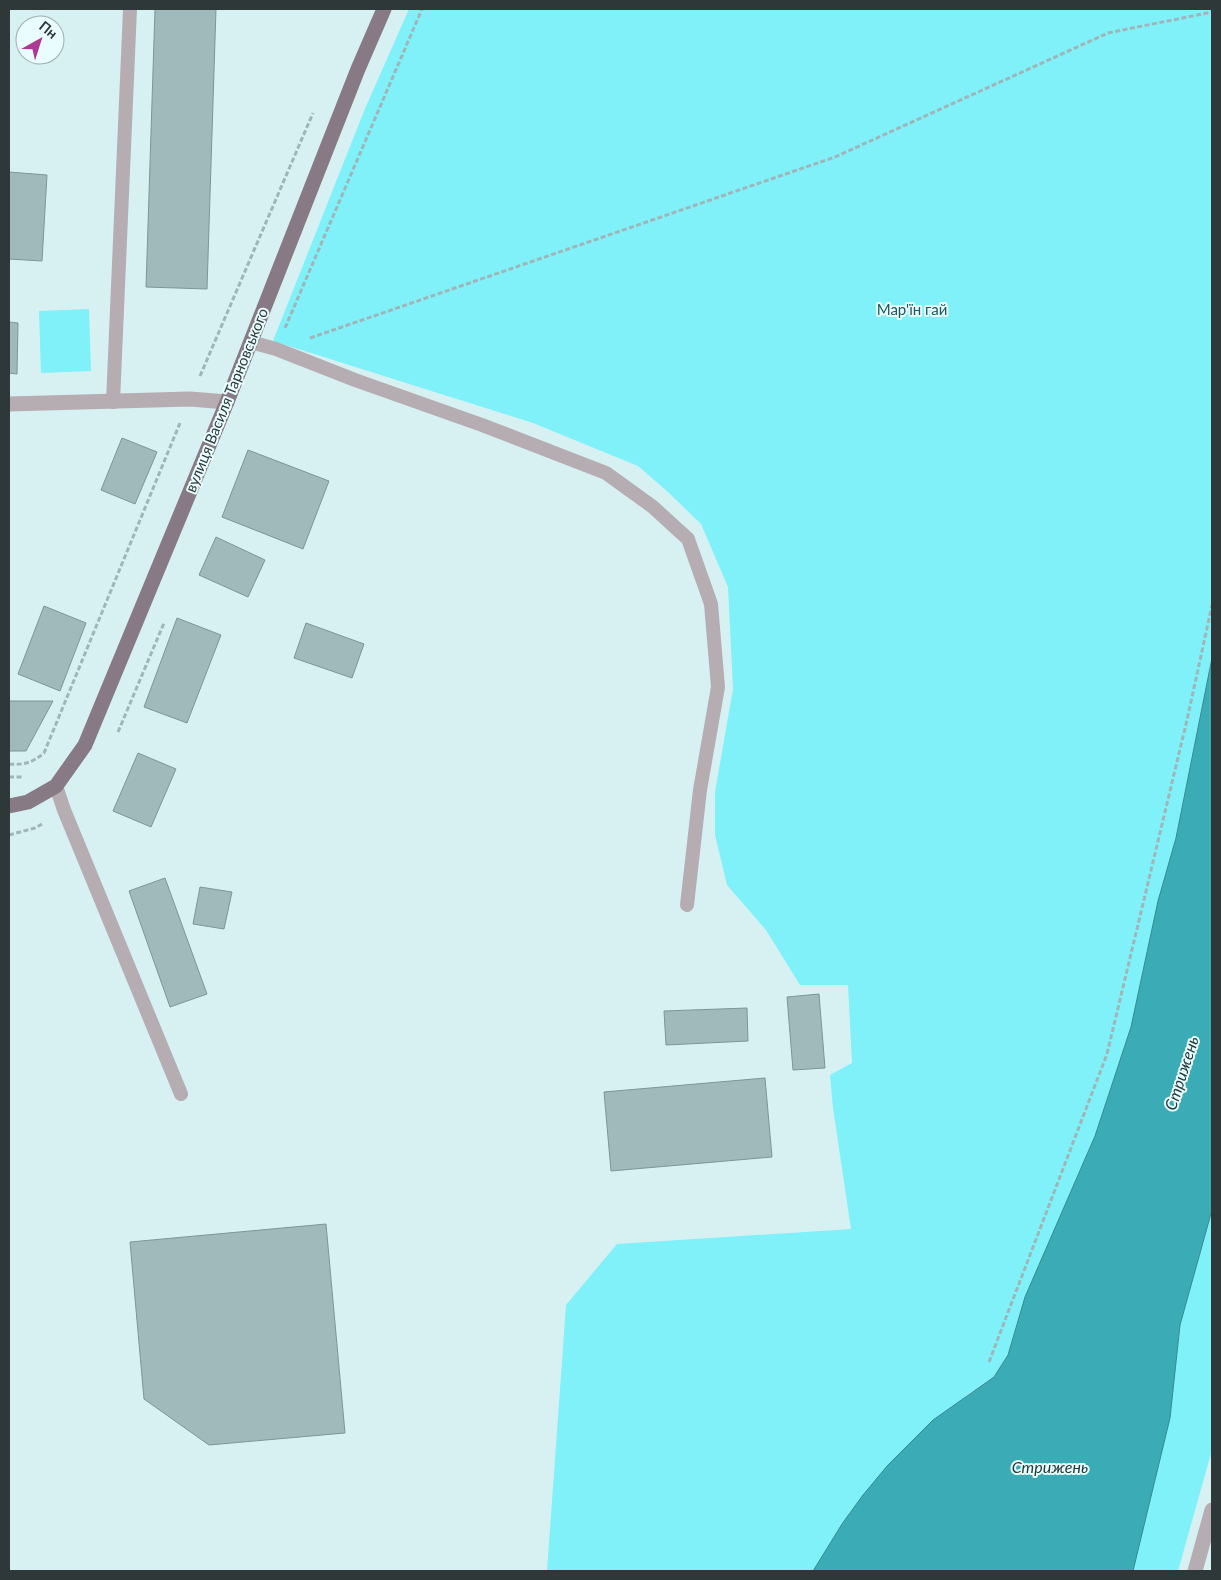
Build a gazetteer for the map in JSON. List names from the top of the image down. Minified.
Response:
{"streets":{"main road":["вулиця Василя Тарновського"]},"water":["Стрижень"],"parks":["Мар'їн гай"],"north":"top right"}
